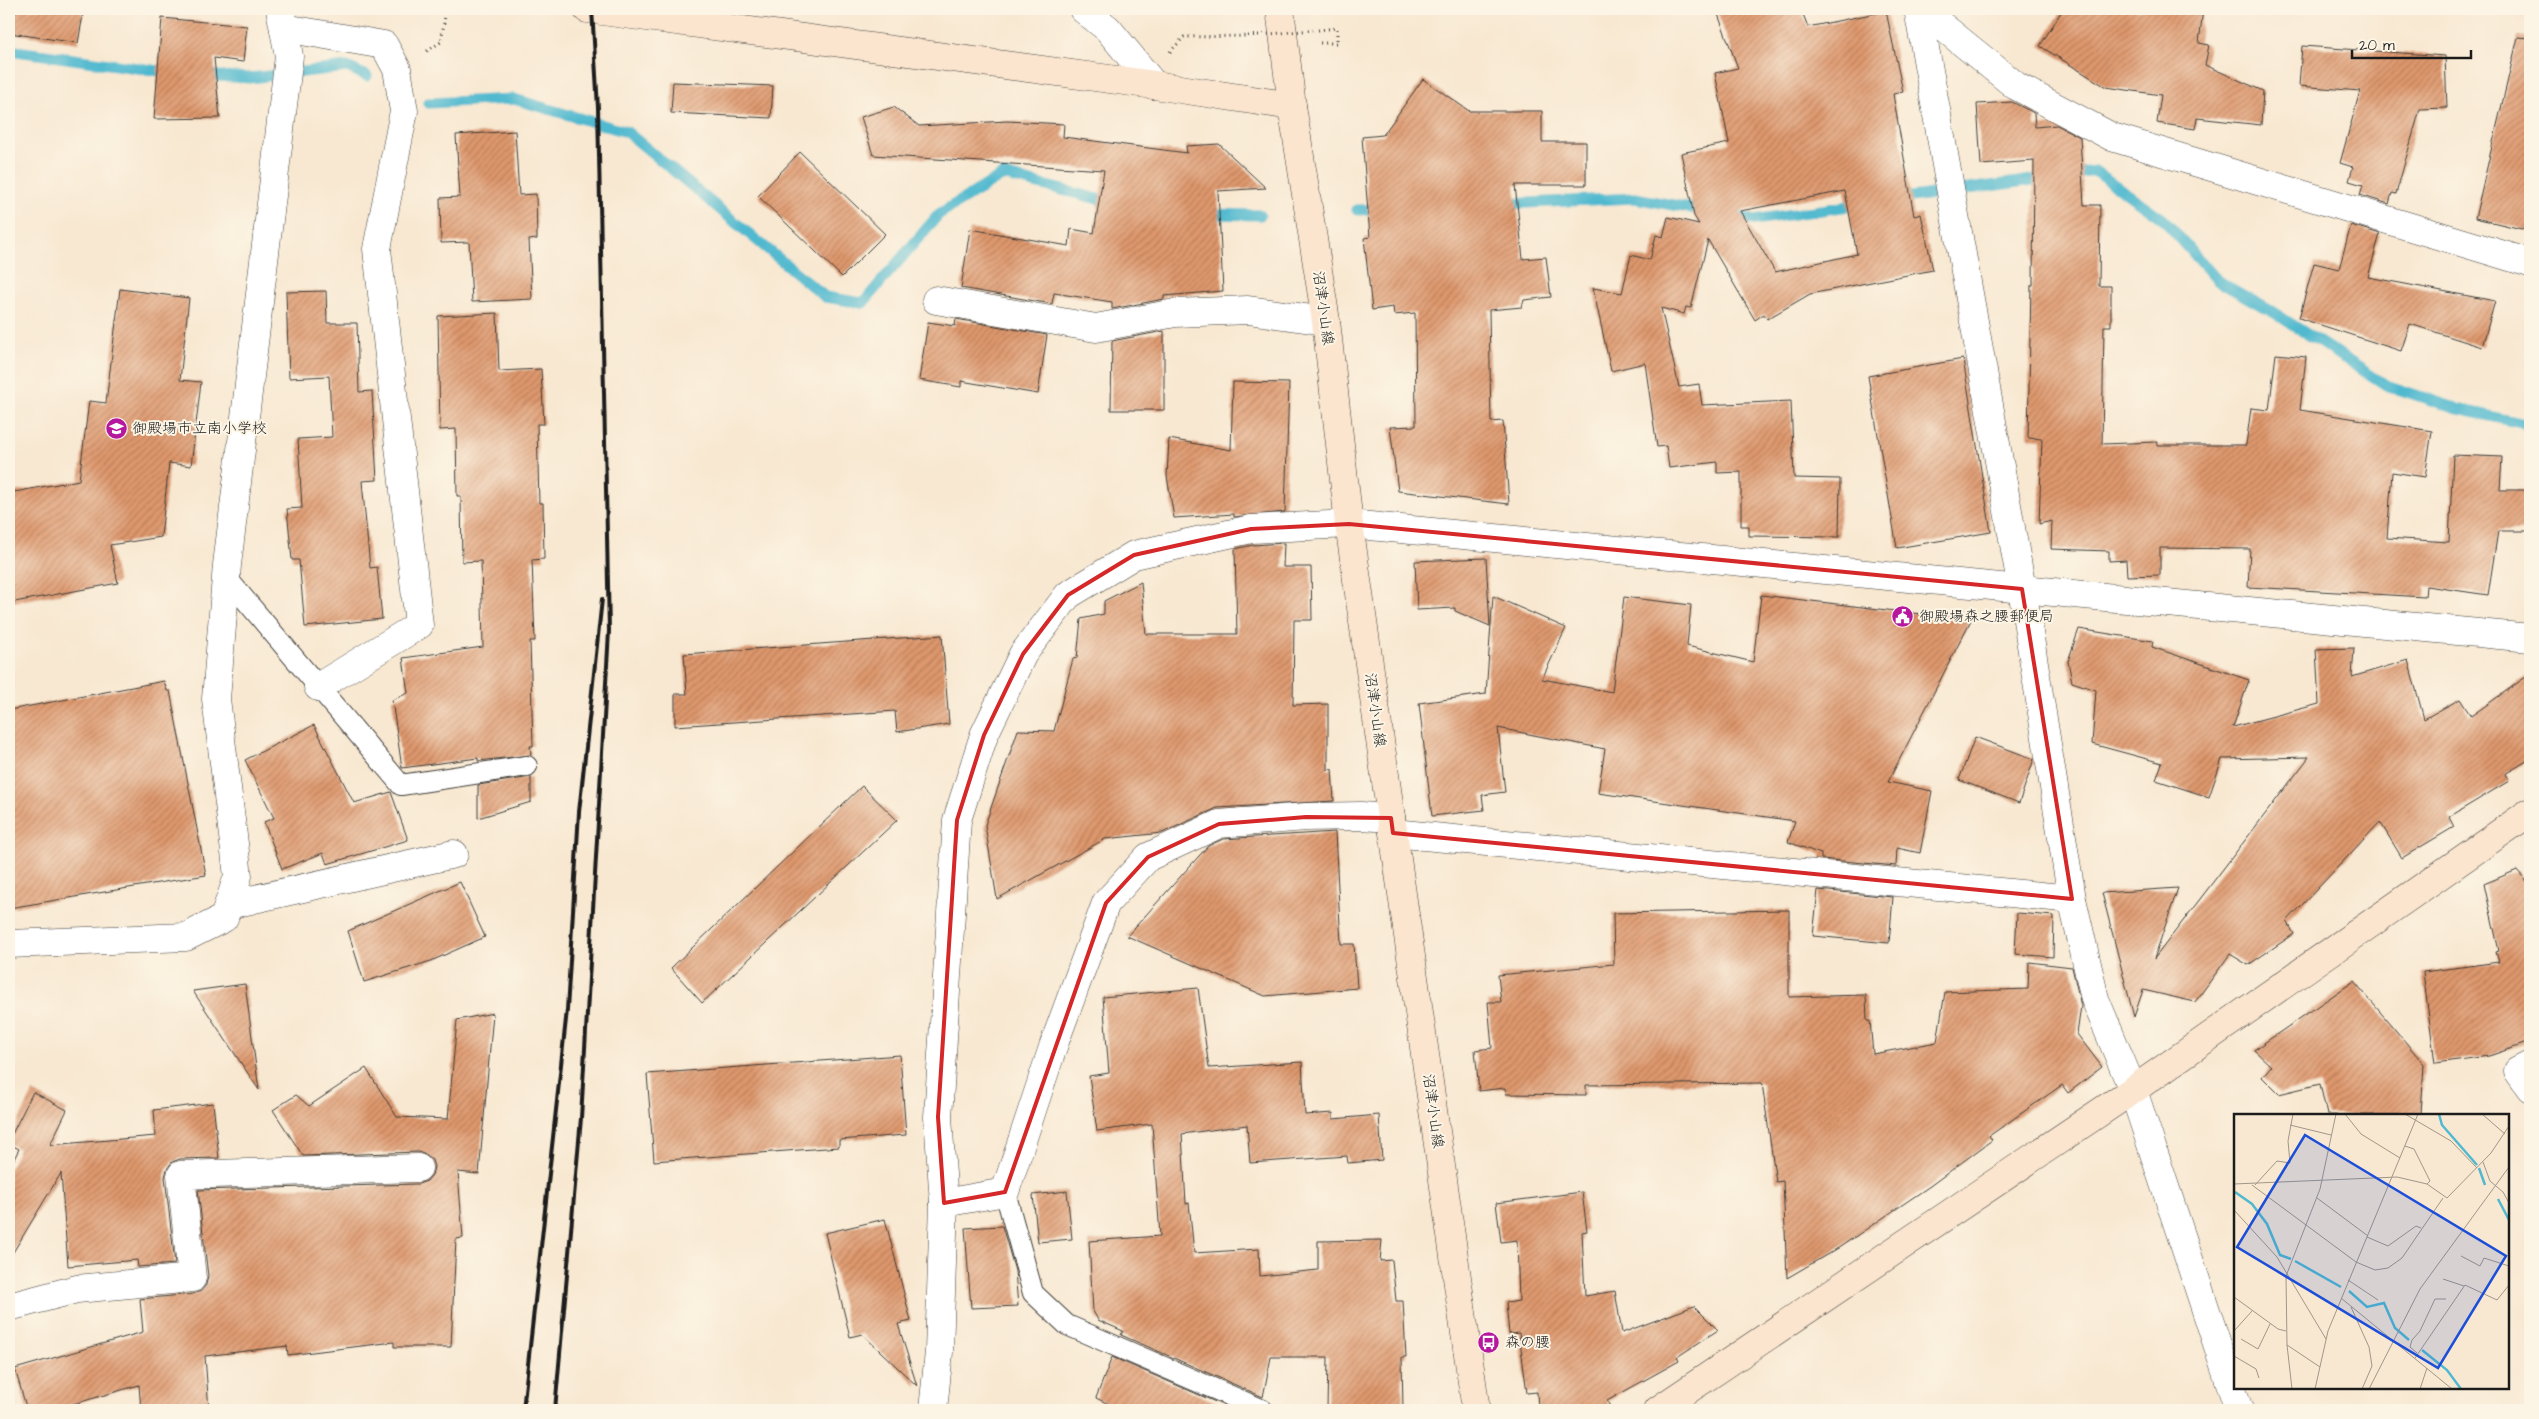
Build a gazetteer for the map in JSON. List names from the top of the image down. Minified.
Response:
{"streets":{"street":["沼津小山線"]},"places":{"school or university":["御殿場市立南小学校"],"public building":["御殿場森之腰郵便局"],"bus stop":["森の腰"]},"scale_bar":"20 m"}
